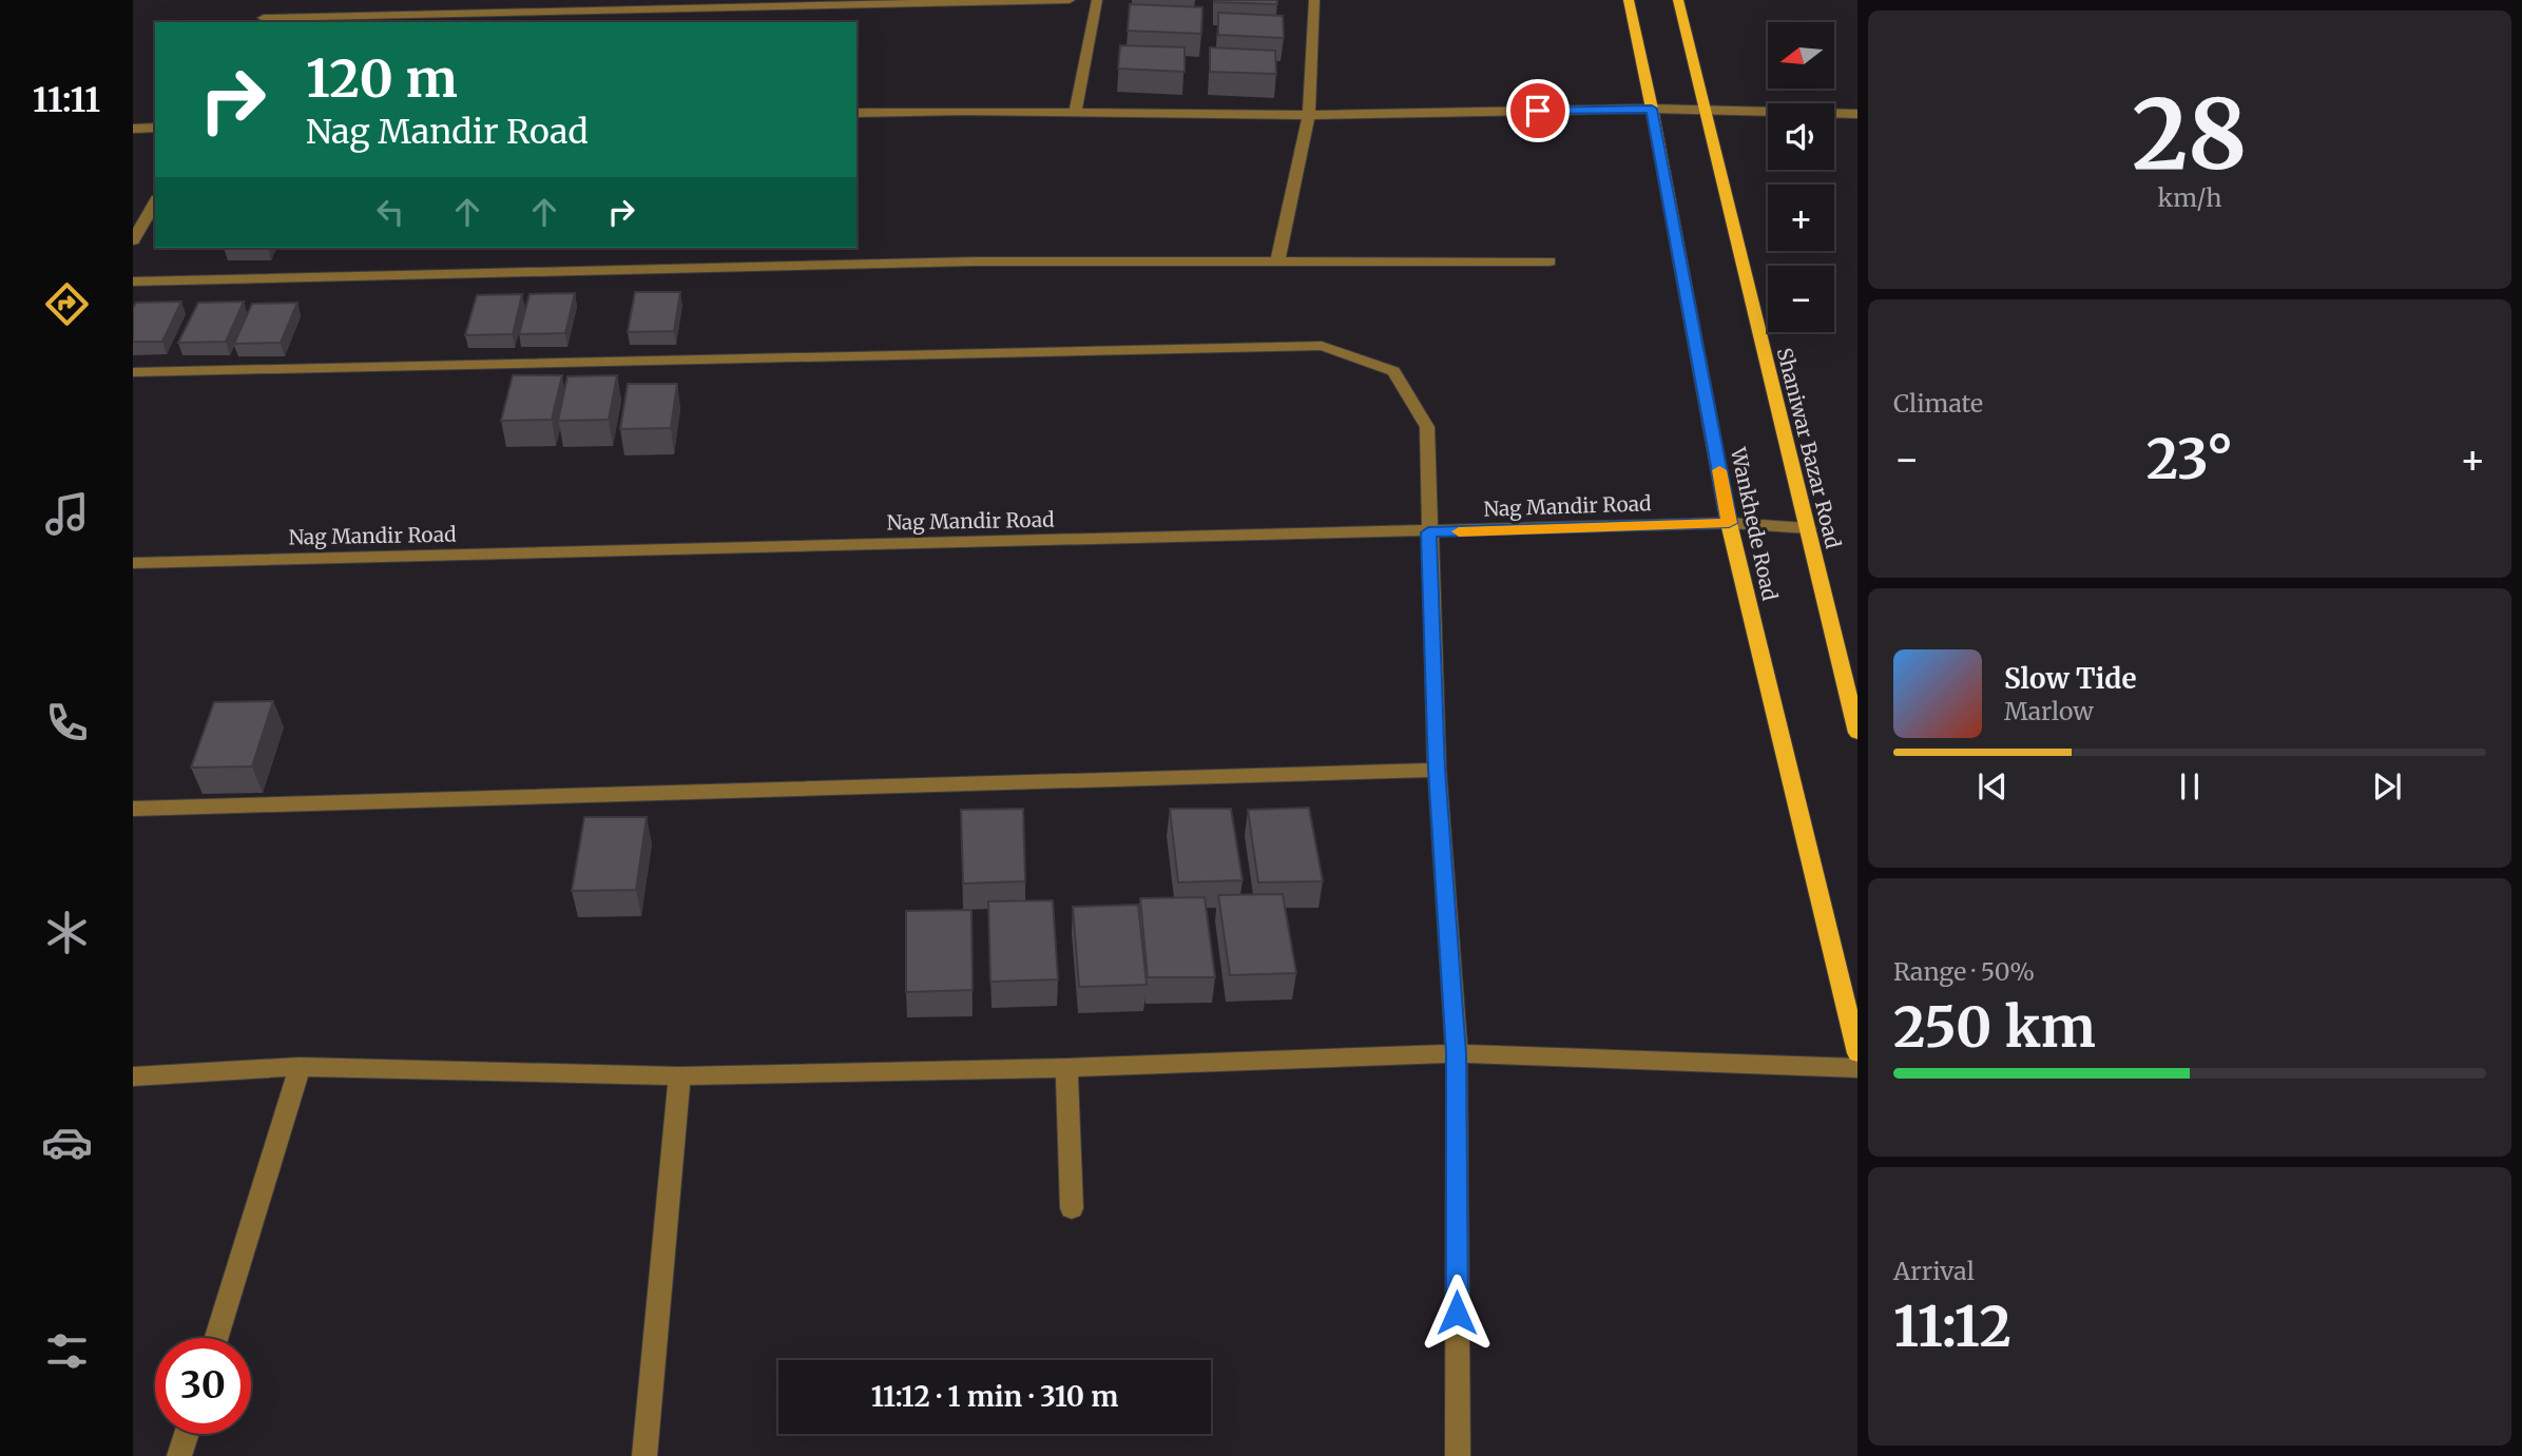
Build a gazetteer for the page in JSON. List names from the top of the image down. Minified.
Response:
{"streets":{"main road":["Shaniwar Bazar Road","Wankhede Road"],"street":["Nag Mandir Road"]},"crossings":[["Shaniwar Bazar Road","Nag Mandir Road"],["Nag Mandir Road","Wankhede Road"]],"north":"left","page":{"tabs":"11:11","tile":[["28","km/h"],"Climate",["Range · 50%","250 km"],["Arrival","11:12"]],"map_buttons":["+","−"],"turn":["120 m","Nag Mandir Road"],"heat":["−","23°","+"],"song":["Slow Tide","Marlow"],"limit":"30","trip":"11:12 · 1 min · 310 m"}}
